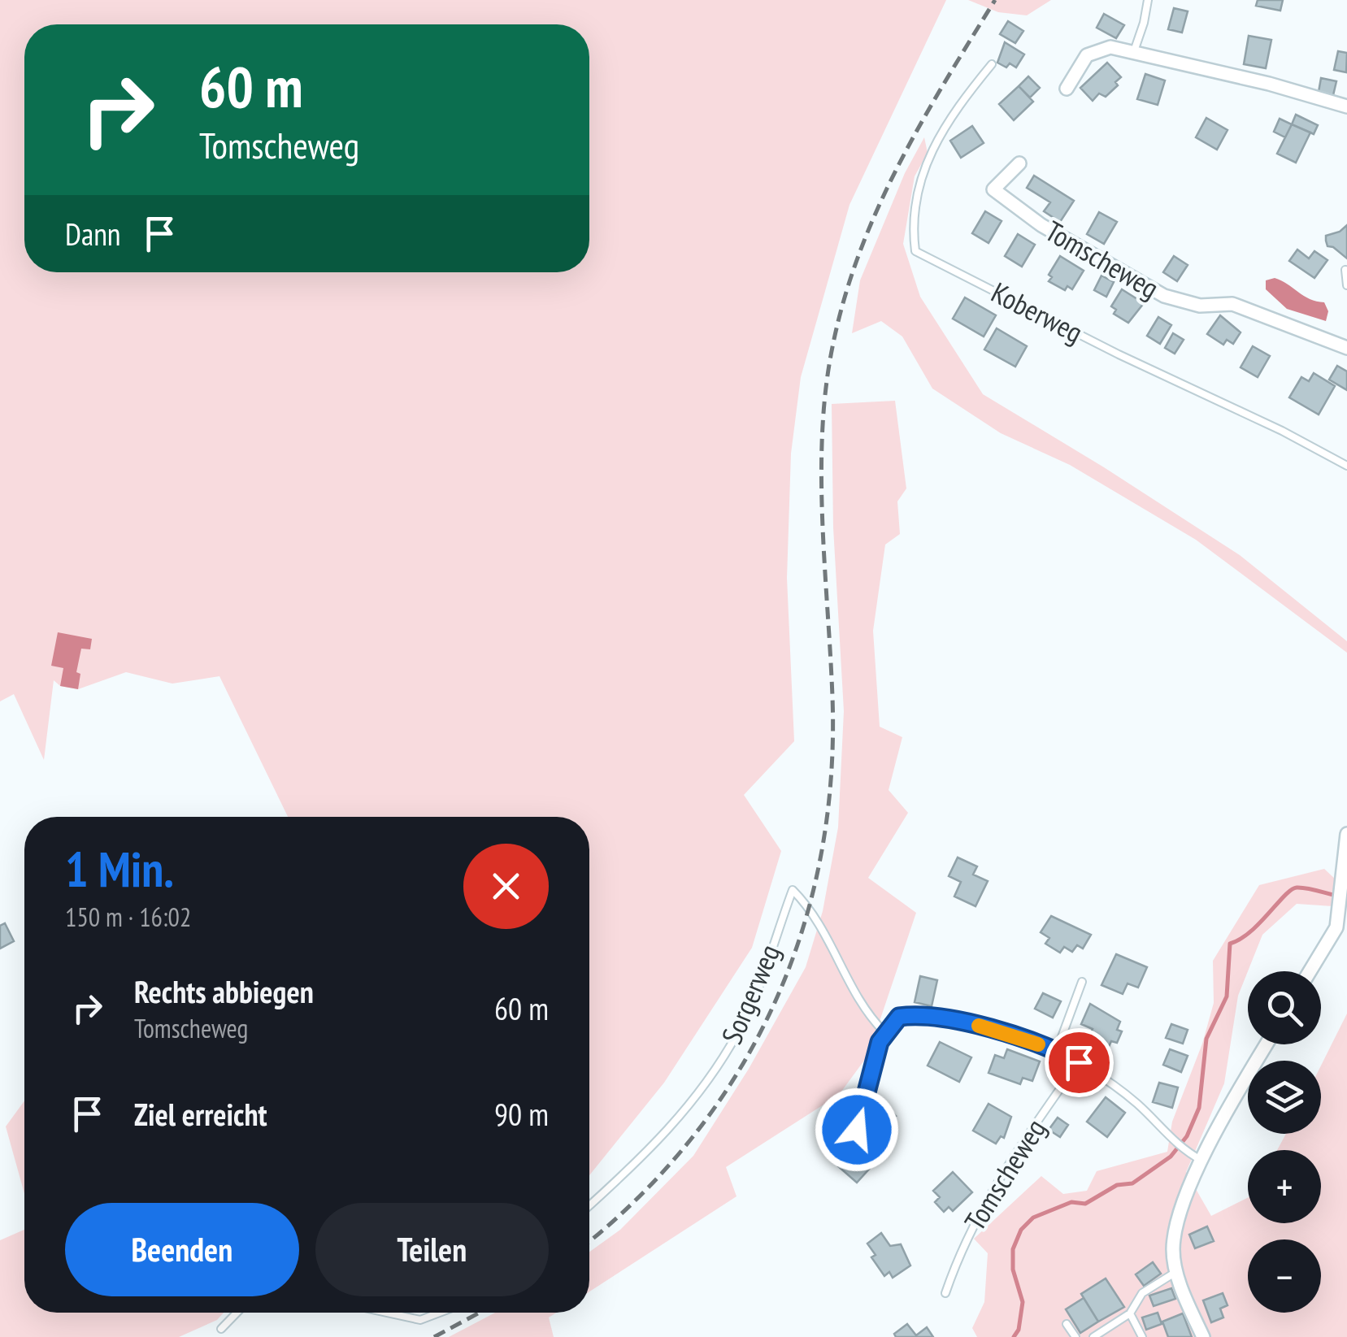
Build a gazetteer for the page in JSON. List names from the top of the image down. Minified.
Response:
{"streets":{"street":["Tomscheweg"],"lane":["Koberweg","Sorgerweg"]},"page":{"turn":["60 m","Tomscheweg"],"then":"Dann","heading":["1 Min.","150 m · 16:02"],"list":[{"name":"Rechts abbiegen","note":"Tomscheweg","value":"60 m"},{"name":"Ziel erreicht","value":"90 m"}],"map_buttons":["+","−"],"buttons":["Beenden","Teilen"]}}
